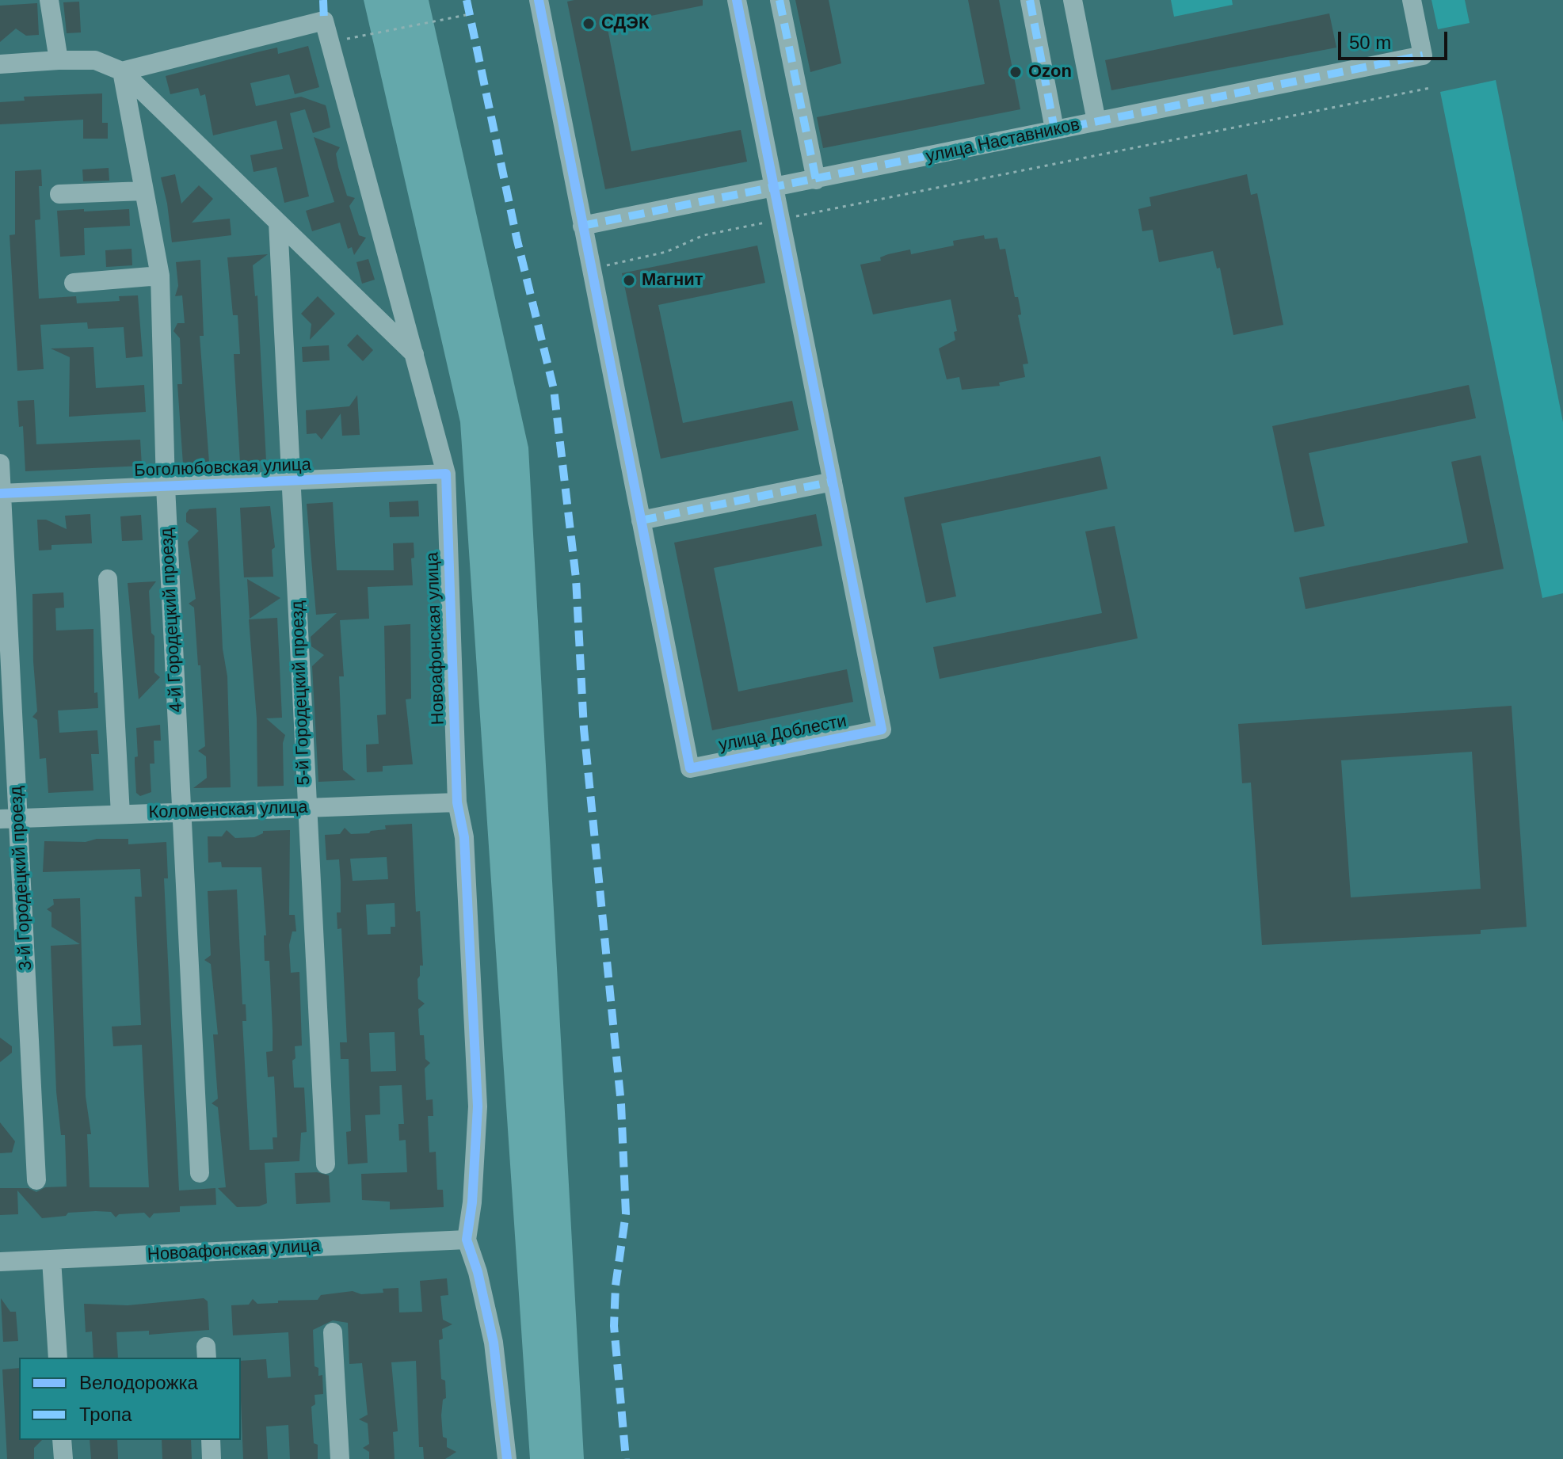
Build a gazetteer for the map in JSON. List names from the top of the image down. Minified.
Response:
{"streets":{"street":["улица Наставников","Боголюбовская улица","4-й Городецкий проезд","Новоафонская улица","5-й Городецкий проезд","улица Доблести","Коломенская улица","3-й Городецкий проезд"]},"crossings":[["Боголюбовская улица","4-й Городецкий проезд"],["Боголюбовская улица","Новоафонская улица"],["Боголюбовская улица","5-й Городецкий проезд"],["Боголюбовская улица","3-й Городецкий проезд"],["4-й Городецкий проезд","Новоафонская улица"],["4-й Городецкий проезд","Коломенская улица"],["Новоафонская улица","Коломенская улица"],["5-й Городецкий проезд","Коломенская улица"],["Коломенская улица","3-й Городецкий проезд"]],"places":["СДЭК","Ozon","Магнит"],"legend":["Велодорожка","Тропа"],"scale_bar":"50 m"}
